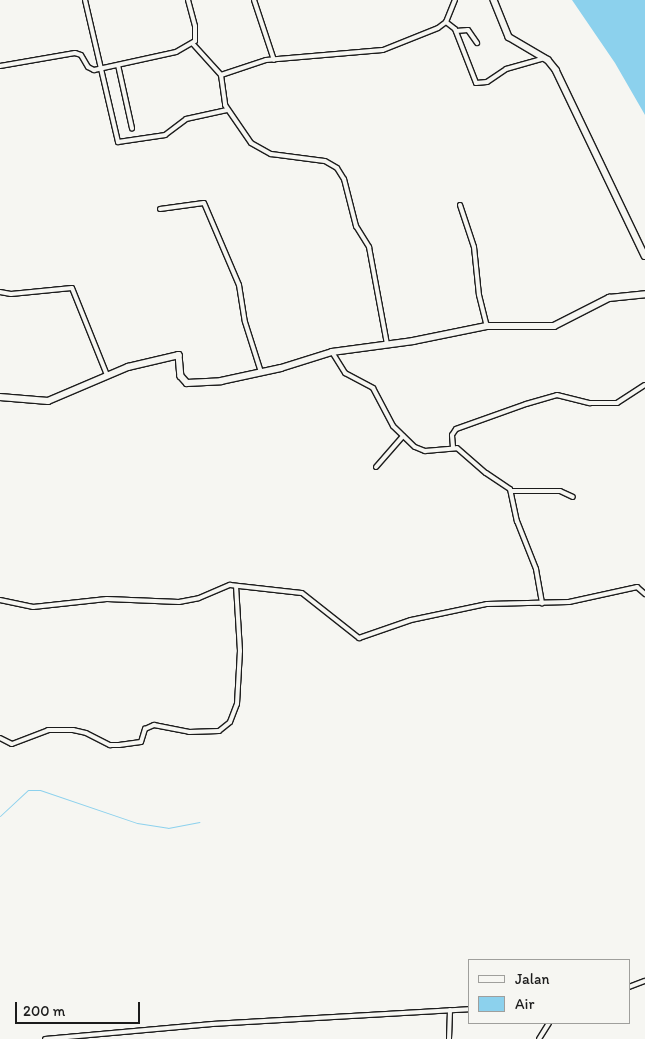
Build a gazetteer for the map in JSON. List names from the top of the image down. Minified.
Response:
{"legend":["Jalan","Air"],"scale_bar":"200 m"}
